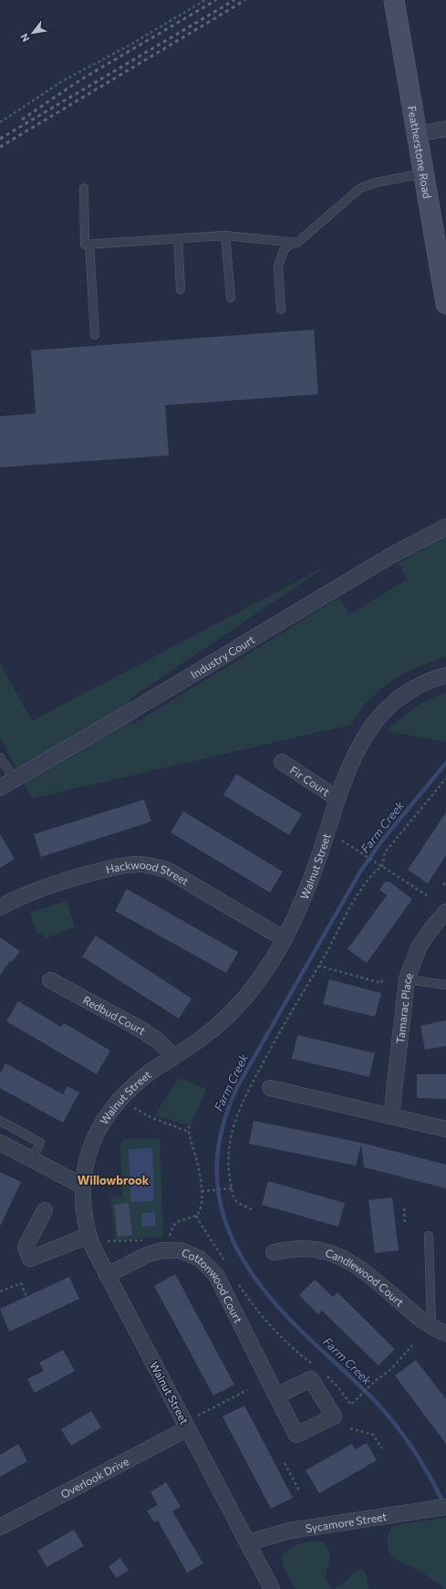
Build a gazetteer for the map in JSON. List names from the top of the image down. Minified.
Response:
{"streets":{"street":["Featherstone Road","Industry Court","Fir Court","Walnut Street","Hackwood Street","Tamarac Place","Redbud Court","Candlewood Court","Cottonwood Court","Overlook Drive","Sycamore Street"]},"crossings":[["Fir Court","Walnut Street"],["Walnut Street","Hackwood Street"],["Walnut Street","Redbud Court"],["Walnut Street","Cottonwood Court"],["Walnut Street","Overlook Drive"],["Walnut Street","Sycamore Street"]],"districts":["Willowbrook"],"water":["Farm Creek"],"north":"bottom left"}
